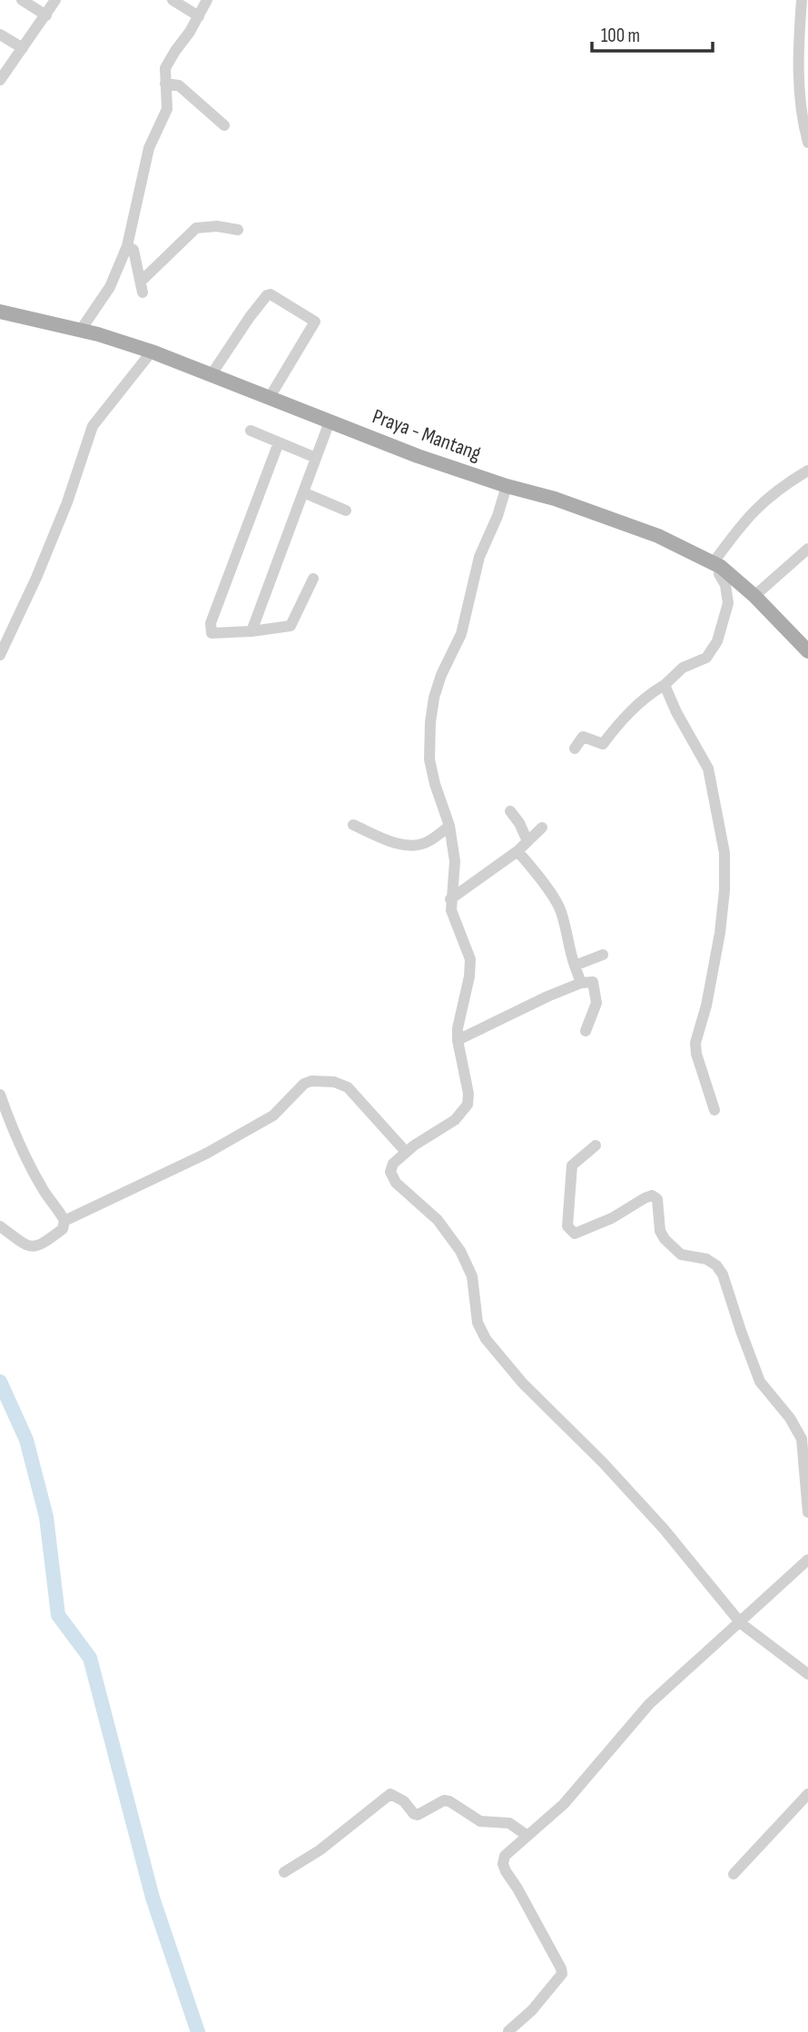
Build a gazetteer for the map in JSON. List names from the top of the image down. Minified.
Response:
{"streets":{"main road":["Praya - Mantang"]},"scale_bar":"100 m"}
